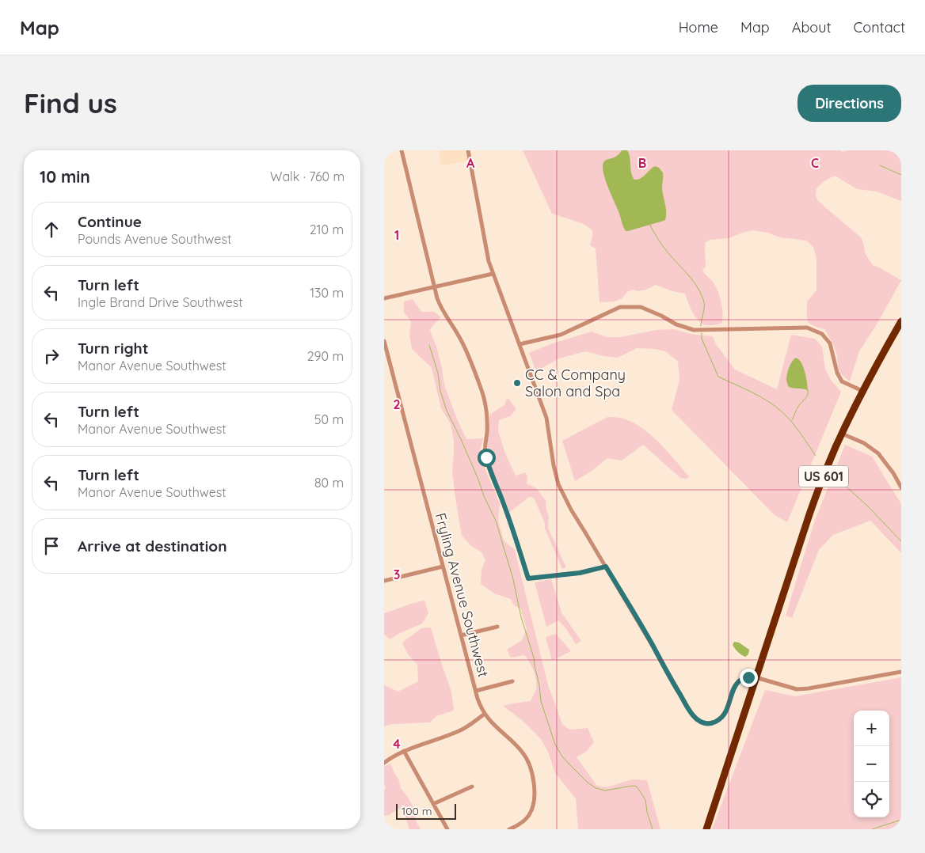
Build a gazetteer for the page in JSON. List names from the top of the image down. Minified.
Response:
{"streets":{"highway":["US 601"],"street":["Fryling Avenue Southwest"]},"places":["CC & Company Salon and Spa"],"scale_bar":"100 m","page":{"header":"Map","nav":["Home","Map","About","Contact"],"buttons":"Directions","title":"Find us","heading":["10 min","Walk · 760 m"],"list":[["Continue","Pounds Avenue Southwest","210 m"],["Turn left","Ingle Brand Drive Southwest","130 m"],["Turn right","Manor Avenue Southwest","290 m"],["Turn left","Manor Avenue Southwest","50 m"],["Turn left","Manor Avenue Southwest","80 m"],"Arrive at destination"],"map_buttons":["+","−"],"scale":"100 m"},"grid":{"columns":["A","B","C"],"rows":["1","2","3","4"]}}
